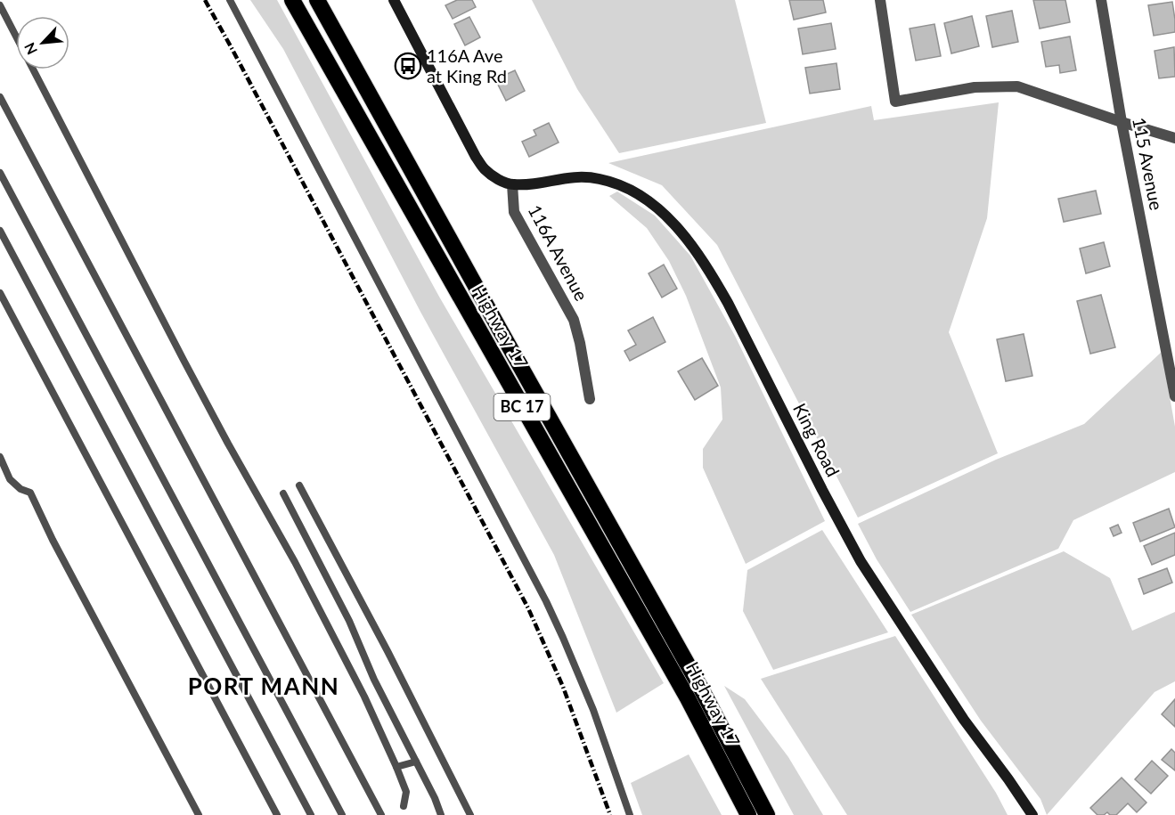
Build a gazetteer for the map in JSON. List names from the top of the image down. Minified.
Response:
{"streets":{"highway":["Highway 17","BC 17"],"street":["115 Avenue","116A Avenue","King Road"]},"crossings":[["116A Avenue","King Road"]],"districts":["PORT MANN"],"places":{"bus stop":["116A Ave at King Rd"]},"north":"bottom left"}
